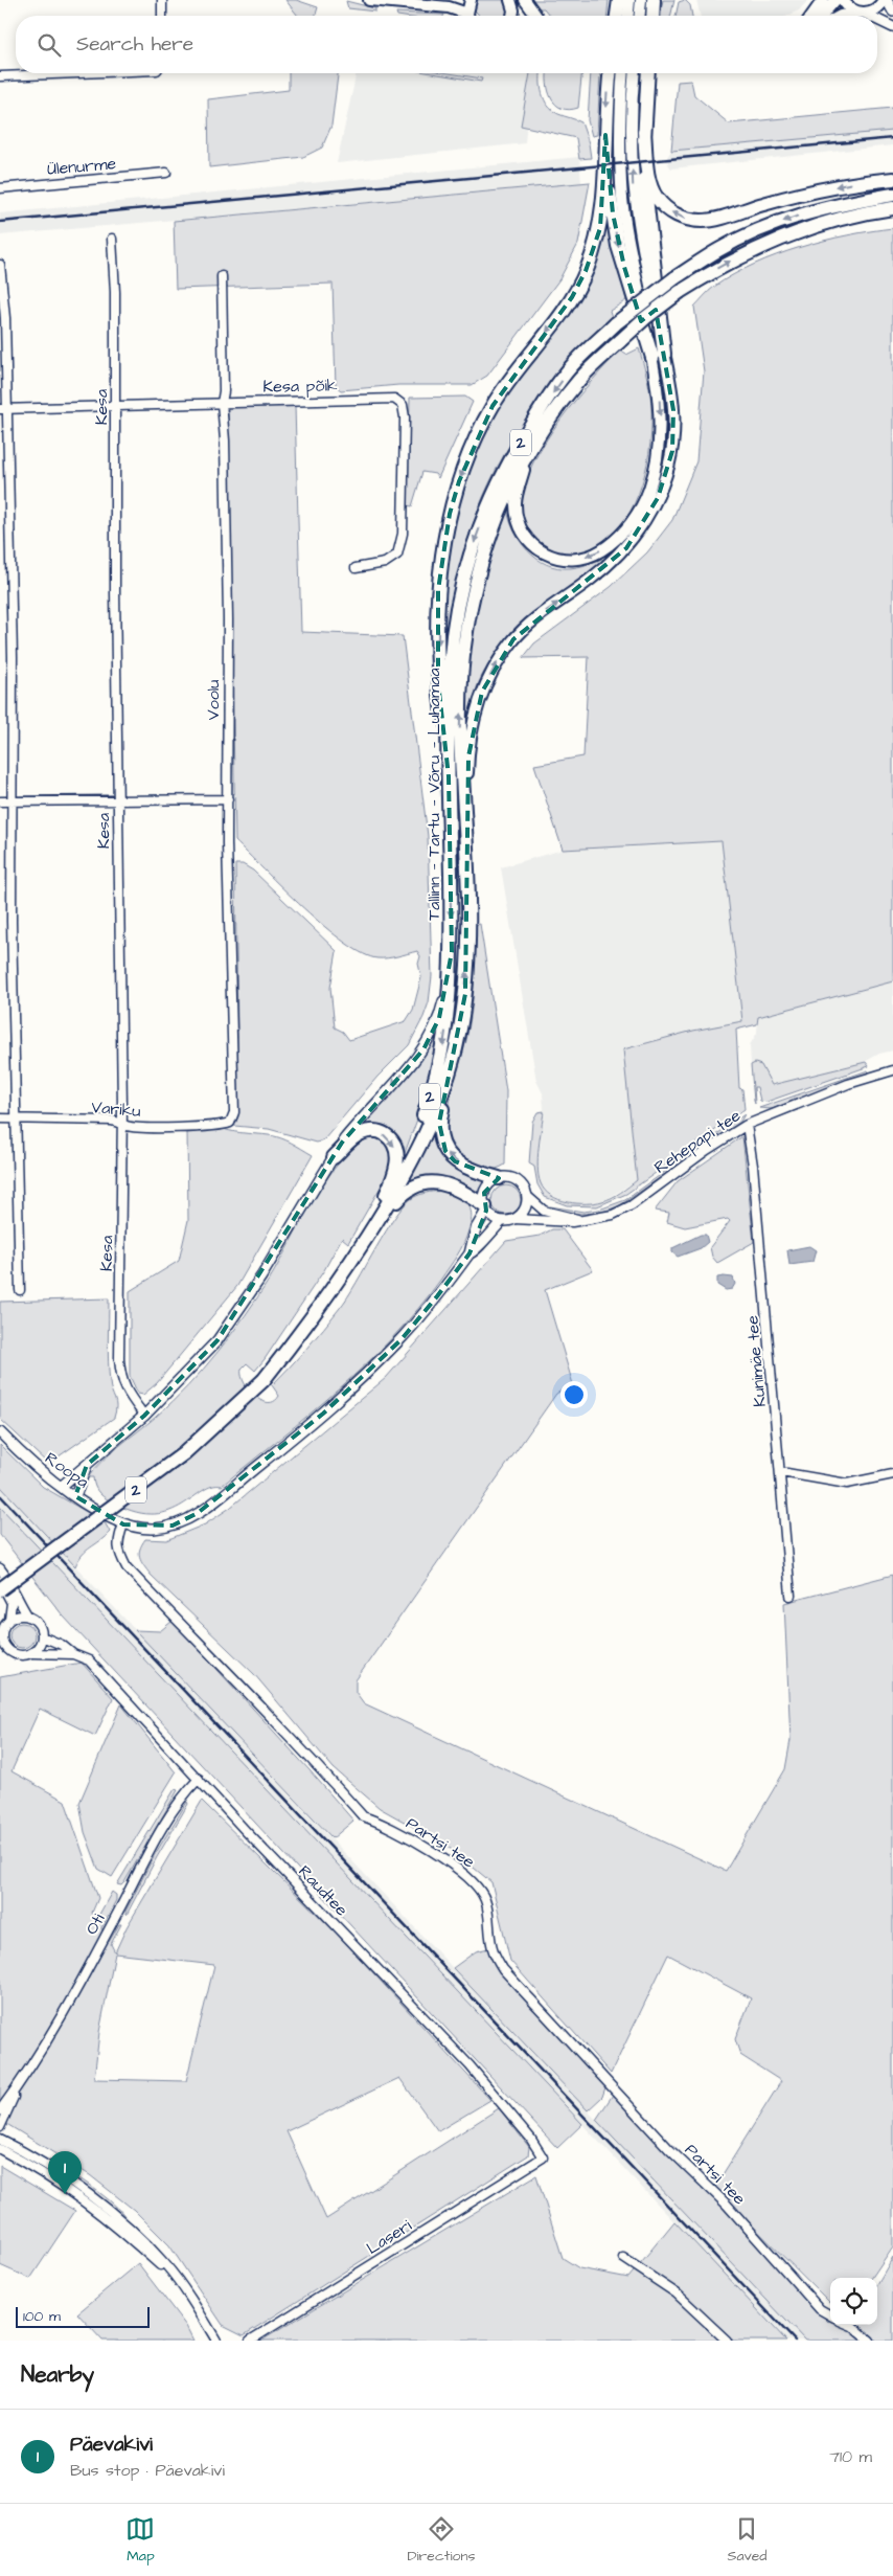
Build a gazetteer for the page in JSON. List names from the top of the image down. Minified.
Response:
{"streets":{"highway":["2","Tallinn — Tartu — Võru — Luhamaa"],"street":["Ülenurme","Kesa põik","Kesa","Voolu","Variku","Rehepapi tee","Kunimäe tee","Roopa","Partsi tee","Raudtee","Oti","Laseri"]},"crossings":[["Kesa põik","Kesa"],["Kesa põik","Voolu"],["Kesa","Variku"],["Voolu","Variku"],["Rehepapi tee","Kunimäe tee"],["Roopa","Partsi tee"],["Raudtee","Oti"],["Raudtee","Laseri"]],"scale_bar":"100 m","page":{"search":"Search here","pins":"1","scale":"100 m","heading":"Nearby","list":[{"mark":"1","name":"Päevakivi","note":"Bus stop · Päevakivi","value":"710 m"}],"nav":["Map","Directions","Saved"]}}
